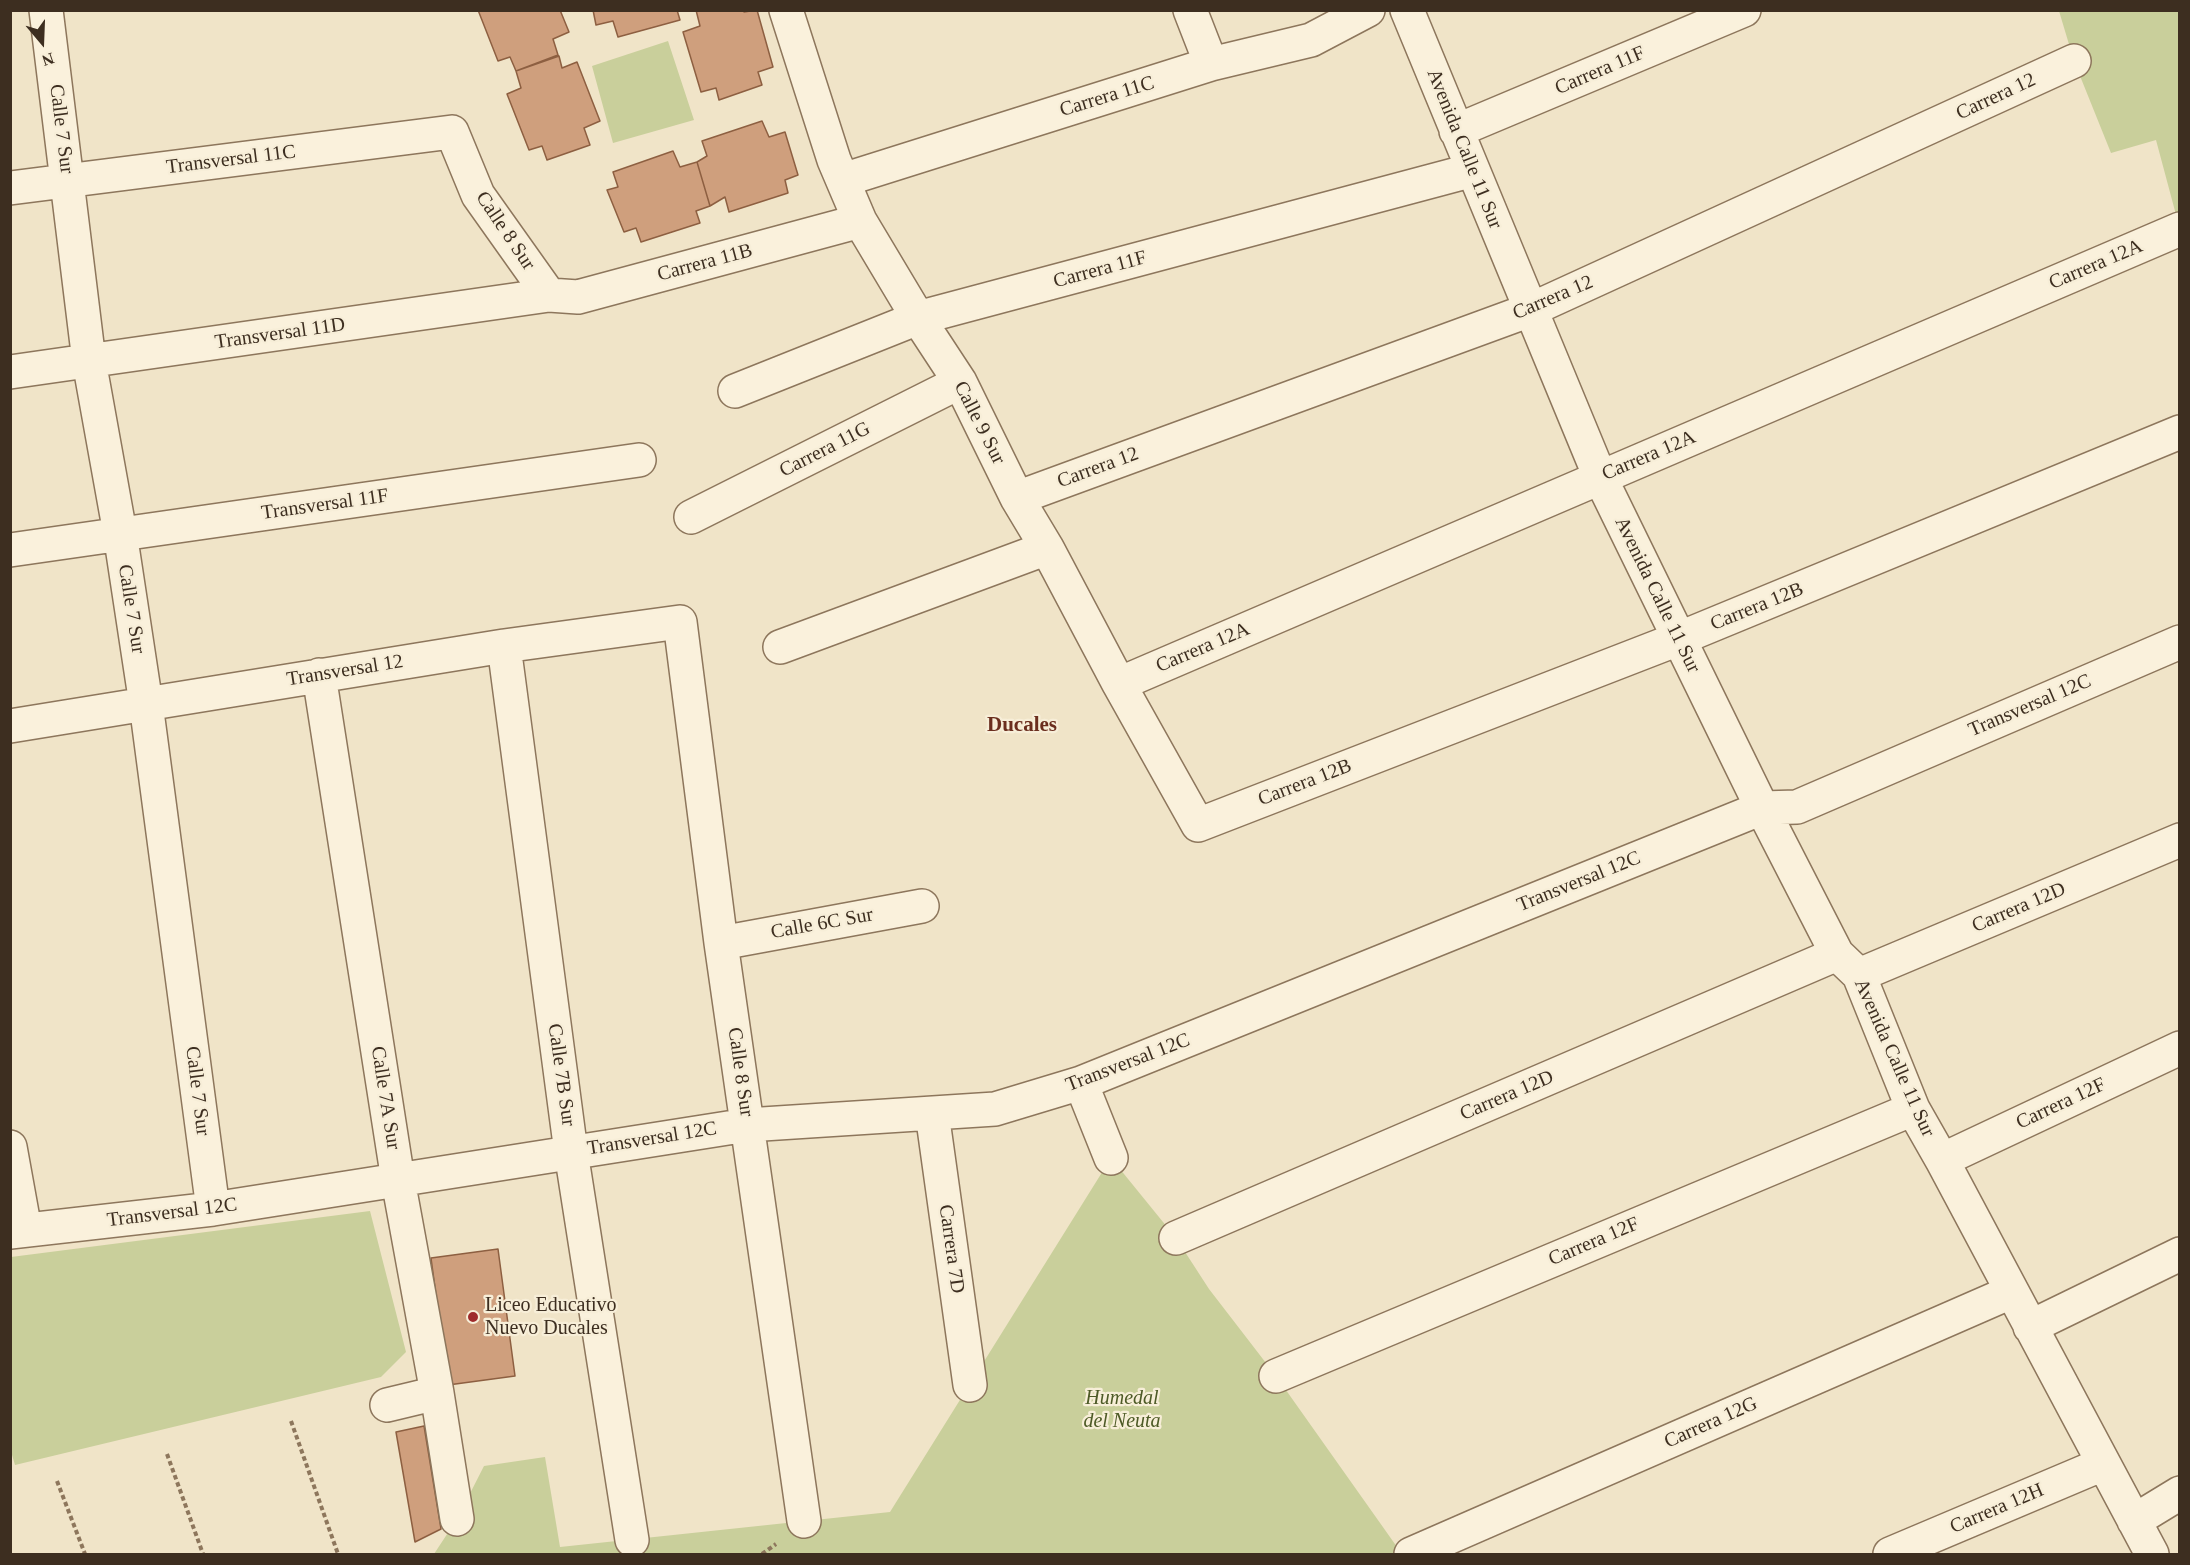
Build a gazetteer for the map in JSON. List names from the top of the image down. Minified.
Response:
{"streets":{"street":["Carrera 11F","Carrera 11C","Carrera 12","Calle 7 Sur","Avenida Calle 11 Sur","Transversal 11C","Calle 8 Sur","Carrera 11B","Carrera 12A","Transversal 11D","Calle 9 Sur","Carrera 11G","Transversal 11F","Carrera 12B","Transversal 12","Transversal 12C","Carrera 12D","Calle 6C Sur","Calle 7B Sur","Calle 7A Sur","Carrera 12F","Carrera 7D","Carrera 12G","Carrera 12H"]},"crossings":[["Carrera 11F","Avenida Calle 11 Sur"],["Carrera 11F","Calle 9 Sur"],["Carrera 11C","Calle 9 Sur"],["Carrera 12","Avenida Calle 11 Sur"],["Carrera 12","Calle 9 Sur"],["Calle 7 Sur","Transversal 11C"],["Calle 7 Sur","Transversal 11D"],["Calle 7 Sur","Transversal 11F"],["Calle 7 Sur","Transversal 12"],["Calle 7 Sur","Transversal 12C"],["Avenida Calle 11 Sur","Carrera 12A"],["Avenida Calle 11 Sur","Carrera 12B"],["Avenida Calle 11 Sur","Transversal 12C"],["Avenida Calle 11 Sur","Carrera 12D"],["Avenida Calle 11 Sur","Carrera 12F"],["Avenida Calle 11 Sur","Carrera 12G"],["Avenida Calle 11 Sur","Carrera 12H"],["Transversal 11C","Calle 8 Sur"],["Calle 8 Sur","Carrera 11B"],["Calle 8 Sur","Transversal 11D"],["Calle 8 Sur","Transversal 12"],["Calle 8 Sur","Transversal 12C"],["Calle 8 Sur","Calle 6C Sur"],["Carrera 11B","Transversal 11D"],["Carrera 11B","Calle 9 Sur"],["Carrera 12A","Calle 9 Sur"],["Calle 9 Sur","Carrera 11G"],["Calle 9 Sur","Carrera 12B"],["Transversal 12","Calle 7B Sur"],["Transversal 12","Calle 7A Sur"],["Transversal 12C","Calle 7B Sur"],["Transversal 12C","Calle 7A Sur"],["Transversal 12C","Carrera 7D"]],"districts":["Ducales"],"parks":["Humedal del Neuta"],"places":["Liceo Educativo Nuevo Ducales"],"north":"bottom"}
